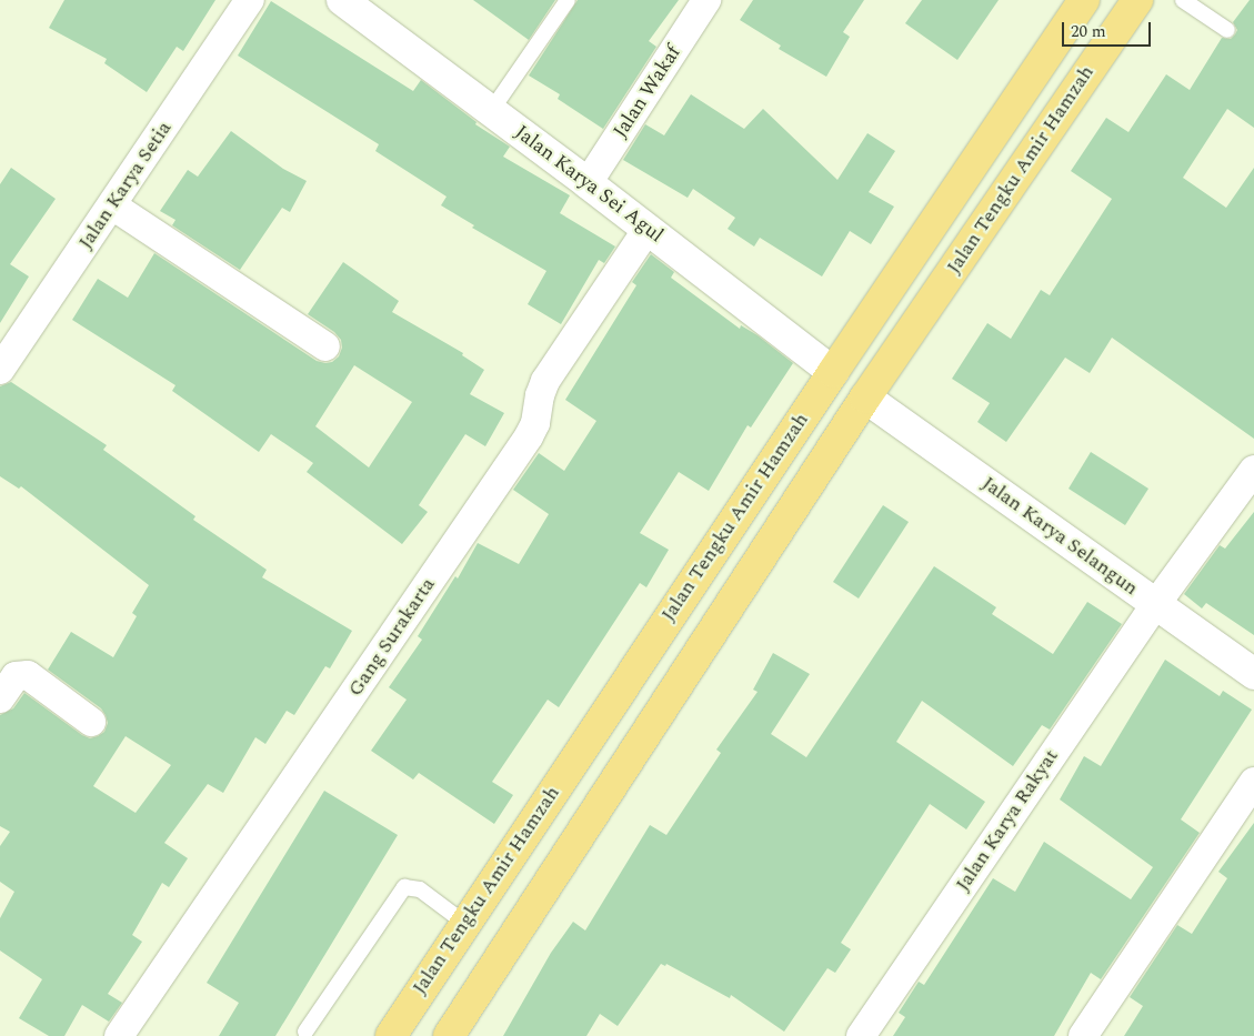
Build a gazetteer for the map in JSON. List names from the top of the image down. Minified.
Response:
{"streets":{"main road":["Jalan Tengku Amir Hamzah","Jalan Karya Sei Agul","Jalan Karya Selangun"],"street":["Jalan Wakaf","Jalan Karya Setia","Gang Surakarta","Jalan Karya Rakyat"]},"crossings":[["Jalan Wakaf","Jalan Karya Sei Agul"],["Jalan Tengku Amir Hamzah","Jalan Karya Sei Agul"],["Jalan Tengku Amir Hamzah","Jalan Karya Selangun"],["Jalan Karya Sei Agul","Gang Surakarta"],["Jalan Karya Selangun","Jalan Karya Rakyat"]],"scale_bar":"20 m"}
